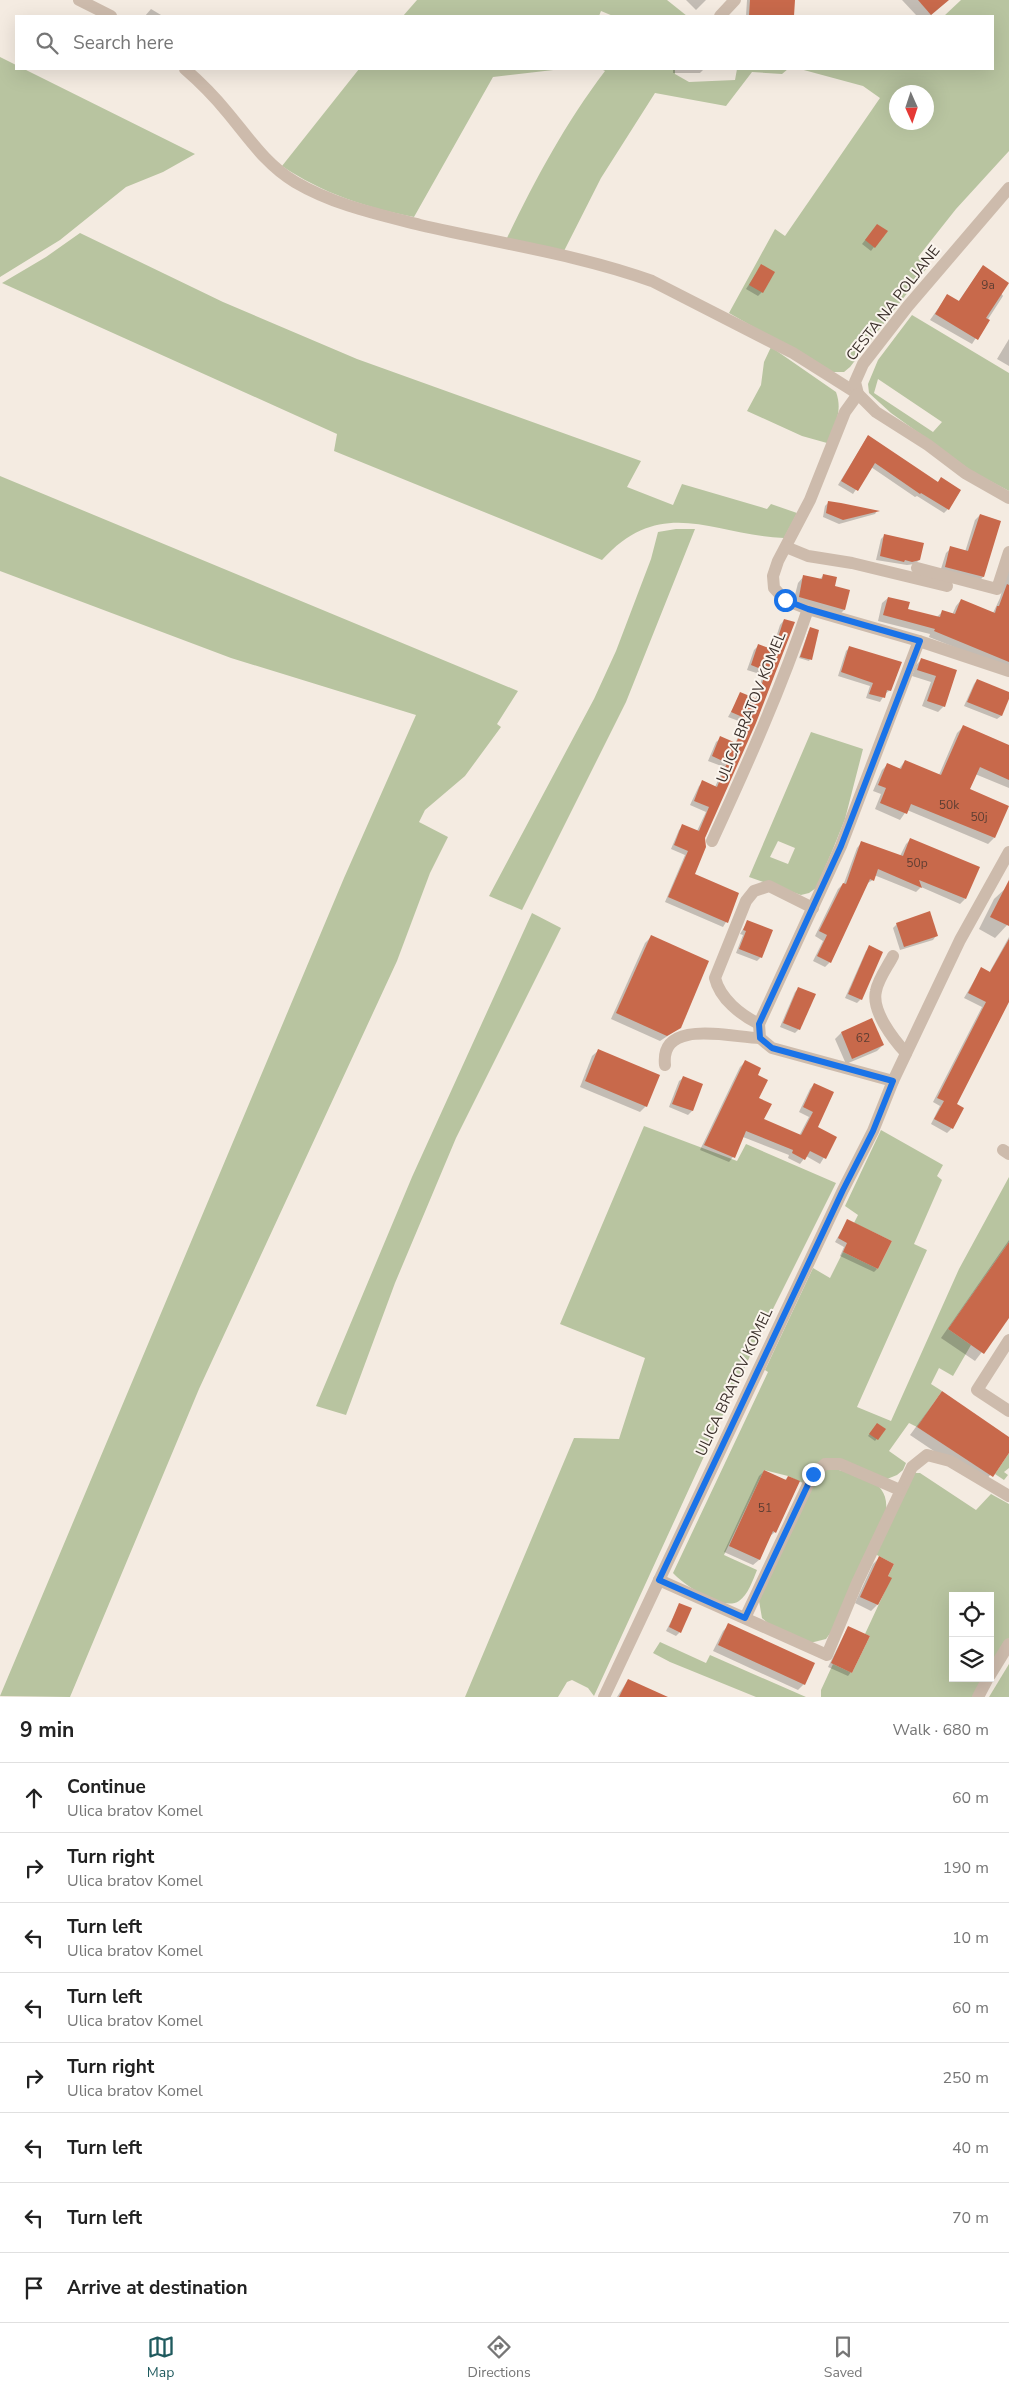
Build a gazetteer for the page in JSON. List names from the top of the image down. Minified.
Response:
{"streets":{"street":["CESTA NA POLJANE","ULICA BRATOV KOMEL"]},"house_numbers":["9a","50k","50j","50p","62","51"],"north":"bottom","page":{"search":"Search here","heading":["9 min","Walk · 680 m"],"list":[["Continue","Ulica bratov Komel","60 m"],["Turn right","Ulica bratov Komel","190 m"],["Turn left","Ulica bratov Komel","10 m"],["Turn left","Ulica bratov Komel","60 m"],["Turn right","Ulica bratov Komel","250 m"],["Turn left","40 m"],["Turn left","70 m"],"Arrive at destination"],"nav":["Map","Directions","Saved"]}}
